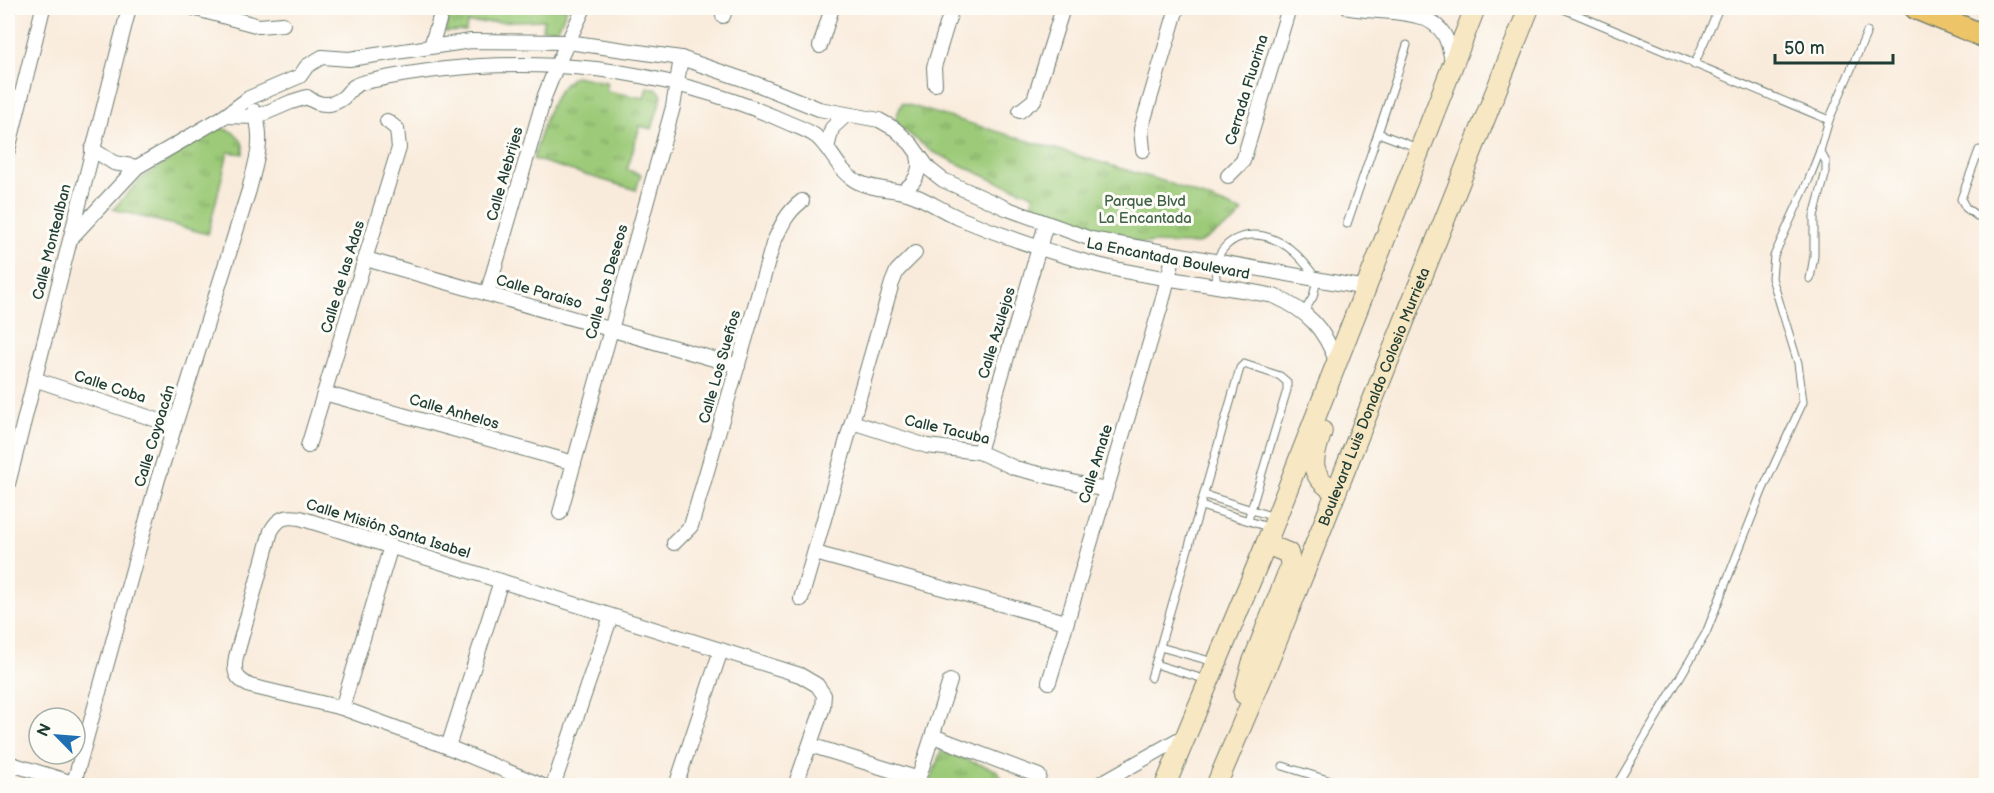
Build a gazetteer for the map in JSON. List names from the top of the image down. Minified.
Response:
{"streets":{"main road":["Boulevard Luis Donaldo Colosio Murrieta"],"street":["Cerrada Fluorina","Calle Alebrijes","Calle Montealban","La Encantada Boulevard","Calle de las Adas","Calle Los Deseos","Calle Paraíso","Calle Azulejos","Calle Los Sueños","Calle Coba","Calle Anhelos","Calle Tacuba","Calle Coyoacán","Calle Amate","Calle Misión Santa Isabel"]},"crossings":[["Calle Alebrijes","La Encantada Boulevard"],["Calle Alebrijes","Calle Paraíso"],["Calle Montealban","La Encantada Boulevard"],["Calle Montealban","Calle Coba"],["La Encantada Boulevard","Calle Los Deseos"],["La Encantada Boulevard","Calle Azulejos"],["La Encantada Boulevard","Calle Coyoacán"],["La Encantada Boulevard","Calle Amate"],["Calle de las Adas","Calle Paraíso"],["Calle de las Adas","Calle Anhelos"],["Calle Los Deseos","Calle Paraíso"],["Calle Los Deseos","Calle Anhelos"],["Calle Paraíso","Calle Los Sueños"],["Calle Azulejos","Calle Tacuba"],["Calle Coba","Calle Coyoacán"],["Calle Tacuba","Calle Amate"]],"parks":["Parque Blvd La Encantada"],"scale_bar":"50 m","north":"top left"}
